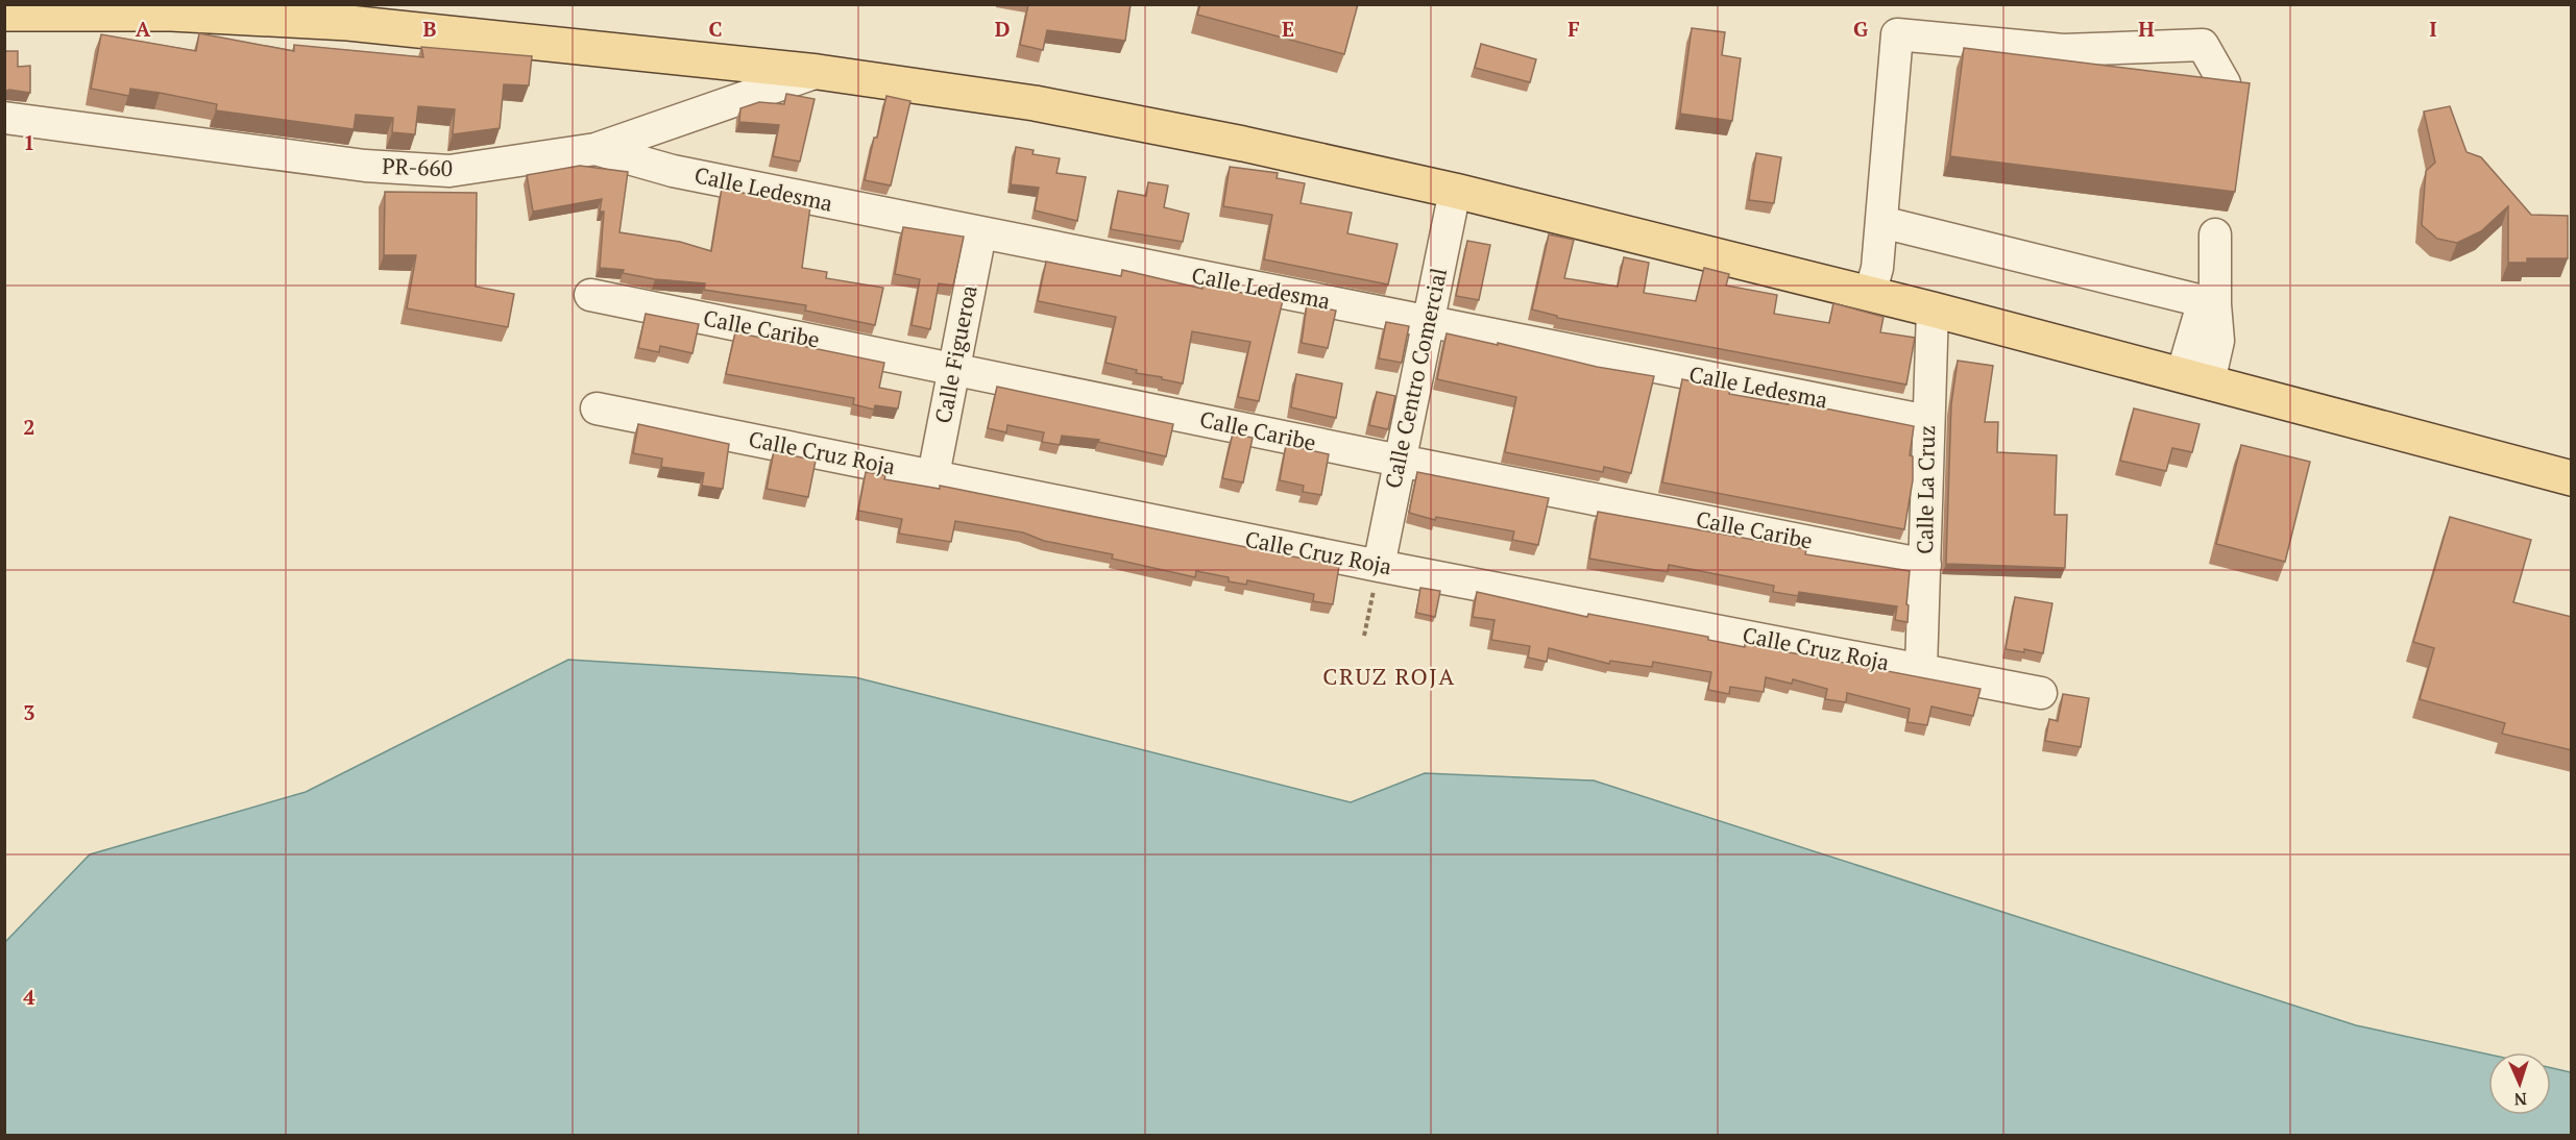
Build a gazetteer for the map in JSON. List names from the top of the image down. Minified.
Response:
{"streets":{"street":["PR-660","Calle Ledesma","Calle Caribe","Calle Figueroa","Calle Centro Comercial","Calle Cruz Roja","Calle La Cruz"]},"crossings":[["PR-660","Calle Ledesma"],["Calle Ledesma","Calle Figueroa"],["Calle Ledesma","Calle Centro Comercial"],["Calle Ledesma","Calle La Cruz"],["Calle Caribe","Calle Figueroa"],["Calle Caribe","Calle Centro Comercial"],["Calle Caribe","Calle La Cruz"],["Calle Figueroa","Calle Cruz Roja"],["Calle Centro Comercial","Calle Cruz Roja"],["Calle Cruz Roja","Calle La Cruz"]],"districts":["CRUZ ROJA"],"north":"bottom","grid":{"columns":["A","B","C","D","E","F","G","H","I"],"rows":["1","2","3","4"]}}
